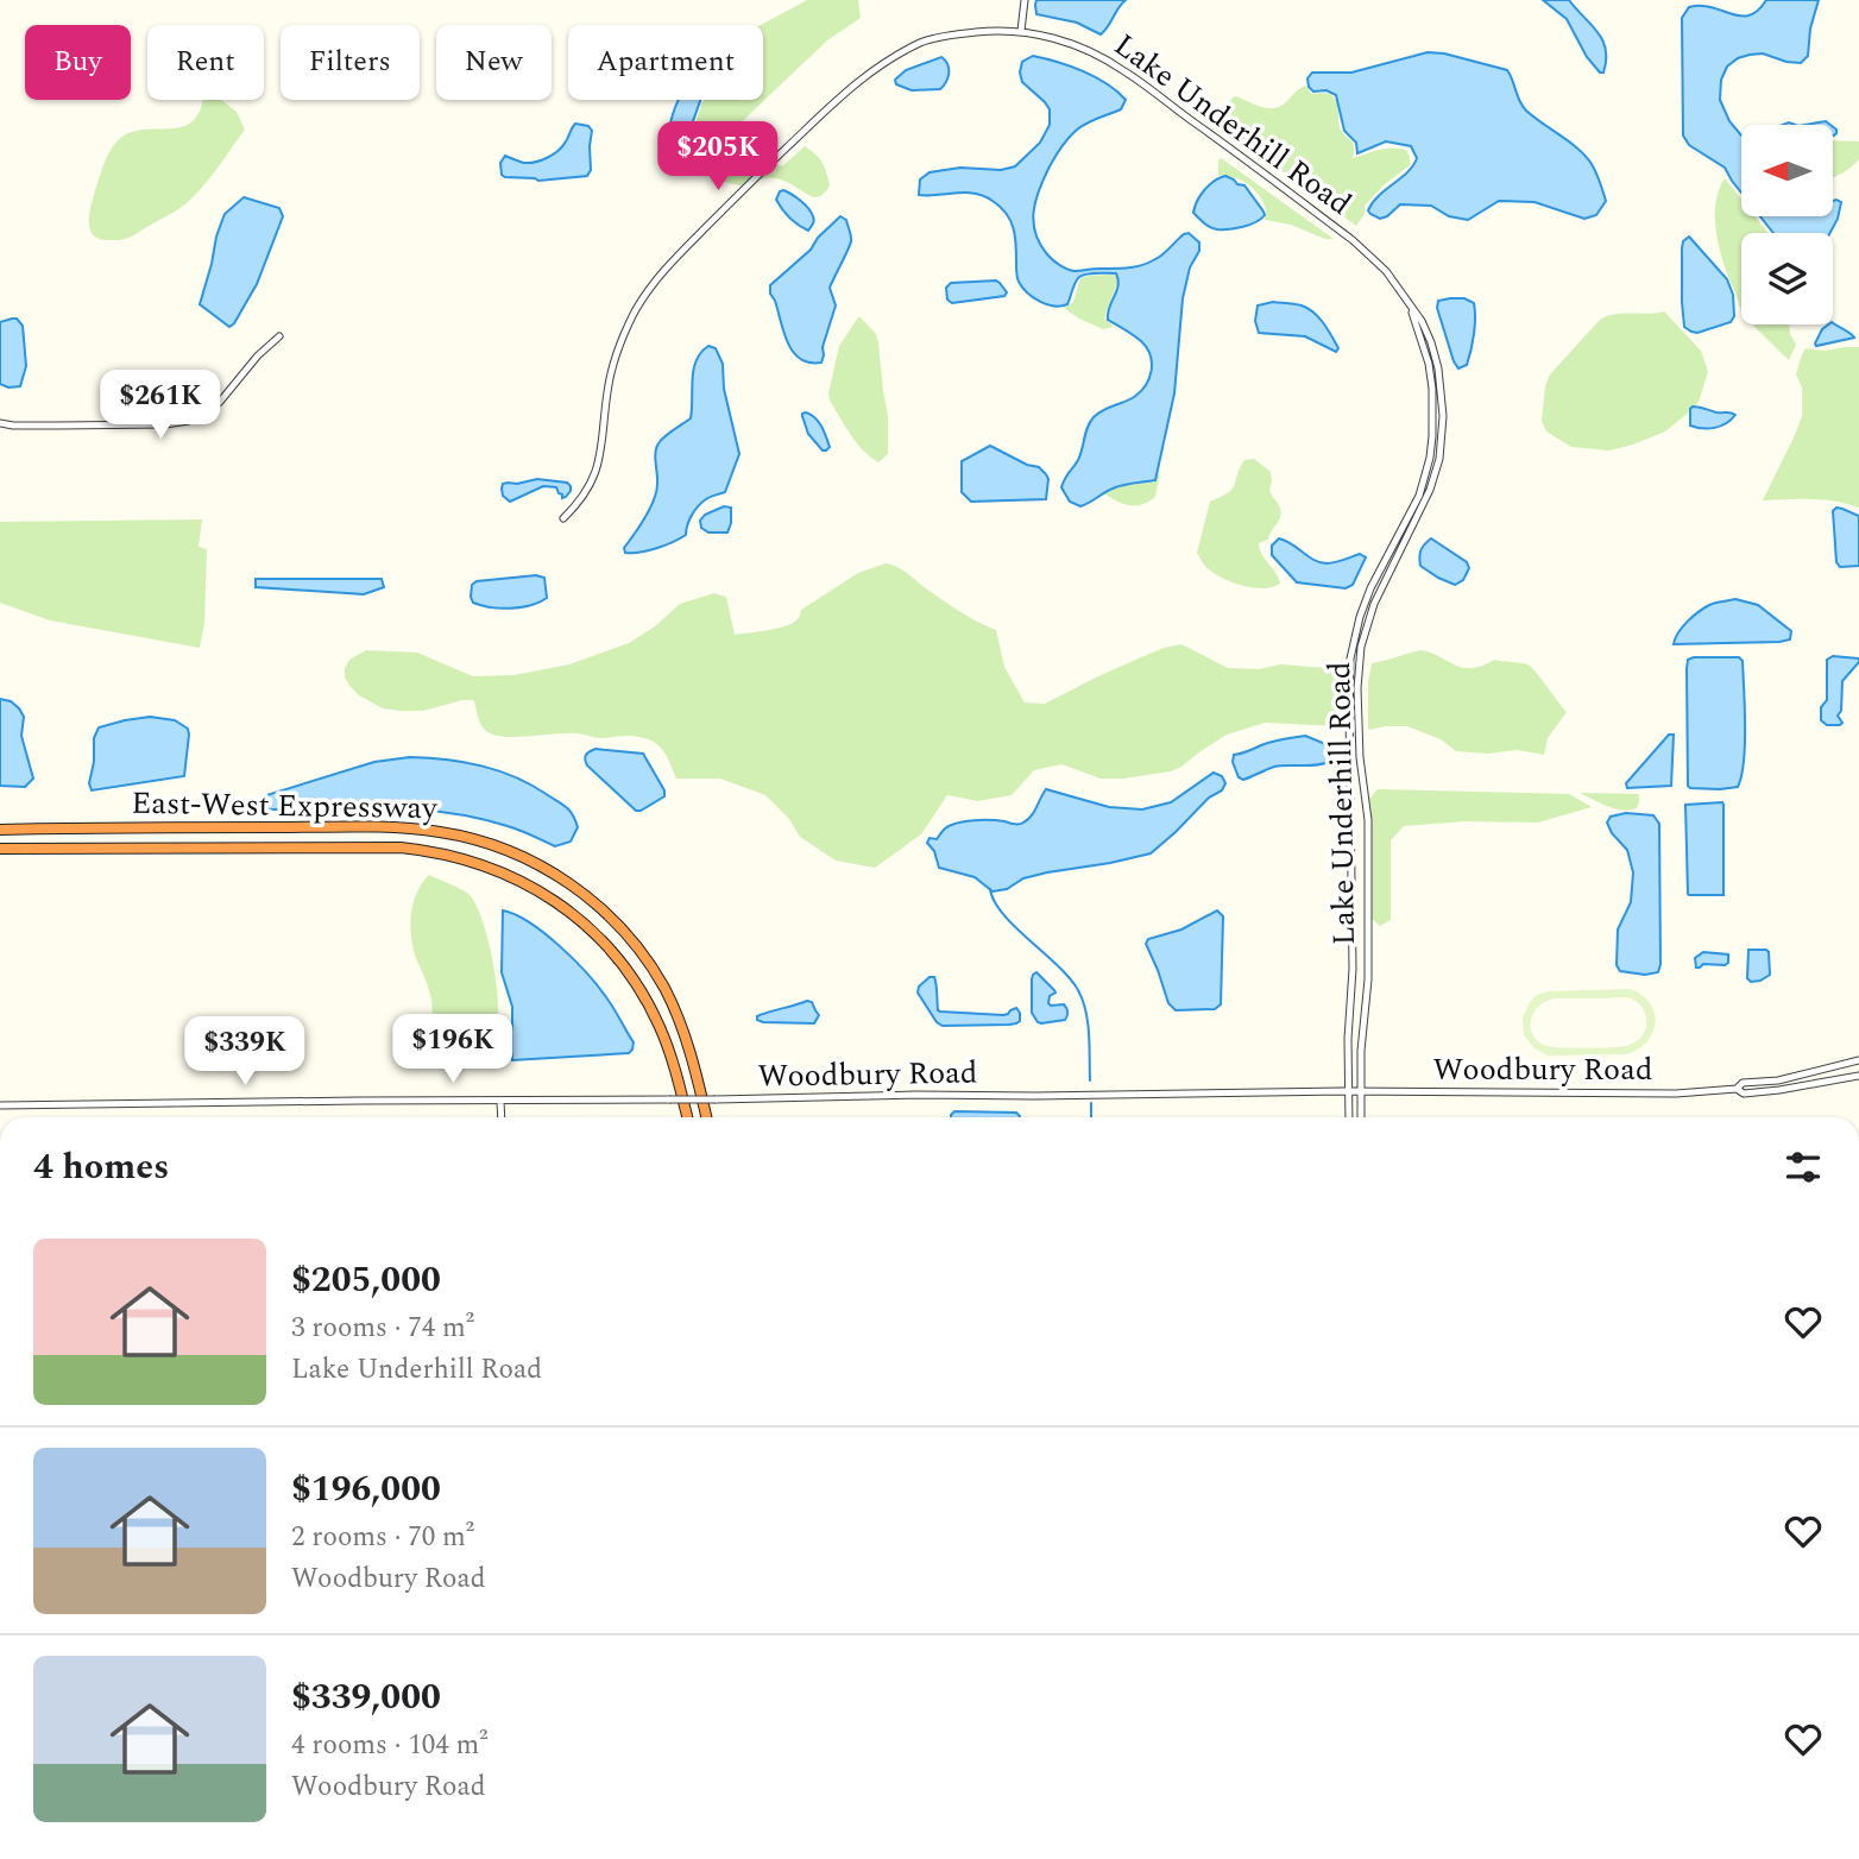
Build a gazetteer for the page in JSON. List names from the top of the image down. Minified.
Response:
{"streets":{"highway":["East-West Expressway"],"street":["Lake Underhill Road","Woodbury Road"]},"crossings":[["Lake Underhill Road","Woodbury Road"]],"north":"left","page":{"chip":["Buy","Rent","Filters","New","Apartment"],"price":["$205K","$261K","$196K","$339K"],"heading":"4 homes","list":[{"name":"$205,000","note":"3 rooms · 74 m² · Lake Underhill Road"},{"name":"$196,000","note":"2 rooms · 70 m² · Woodbury Road"},{"name":"$339,000","note":"4 rooms · 104 m² · Woodbury Road"}]}}
